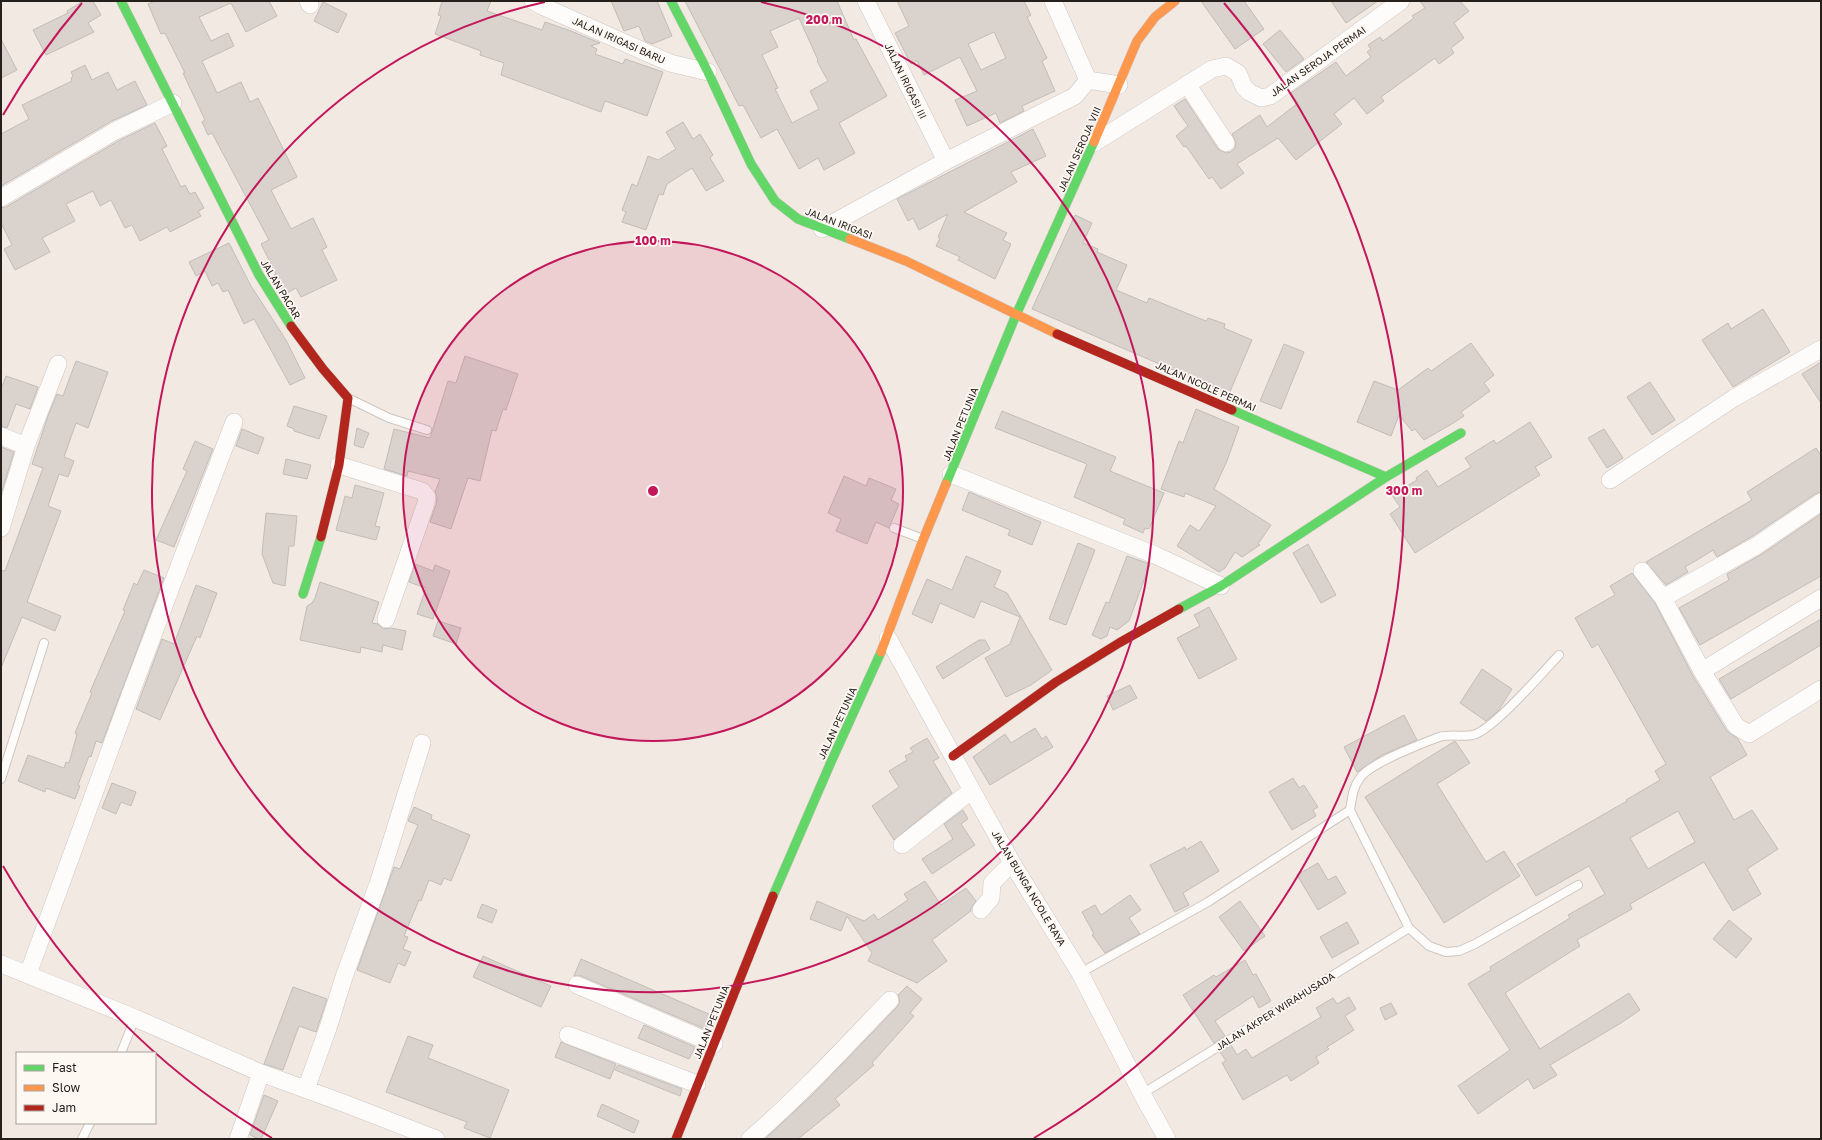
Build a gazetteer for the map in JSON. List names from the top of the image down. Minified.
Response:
{"streets":{"street":["JALAN IRIGASI BARU","JALAN SEROJA PERMAI","JALAN IRIGASI III","JALAN SEROJA VIII","JALAN IRIGASI","JALAN PACAR","JALAN NCOLE PERMAI","JALAN PETUNIA","JALAN BUNGA NCOLE RAYA"],"lane":["JALAN AKPER WIRAHUSADA"]},"crossings":[["JALAN IRIGASI BARU","JALAN IRIGASI"],["JALAN SEROJA PERMAI","JALAN SEROJA VIII"],["JALAN SEROJA VIII","JALAN IRIGASI"],["JALAN SEROJA VIII","JALAN NCOLE PERMAI"],["JALAN SEROJA VIII","JALAN PETUNIA"],["JALAN IRIGASI","JALAN NCOLE PERMAI"],["JALAN IRIGASI","JALAN PETUNIA"],["JALAN NCOLE PERMAI","JALAN PETUNIA"],["JALAN PETUNIA","JALAN BUNGA NCOLE RAYA"],["JALAN BUNGA NCOLE RAYA","JALAN AKPER WIRAHUSADA"]],"legend":["Fast","Slow","Jam"],"rings":["200 m","100 m","300 m"]}
